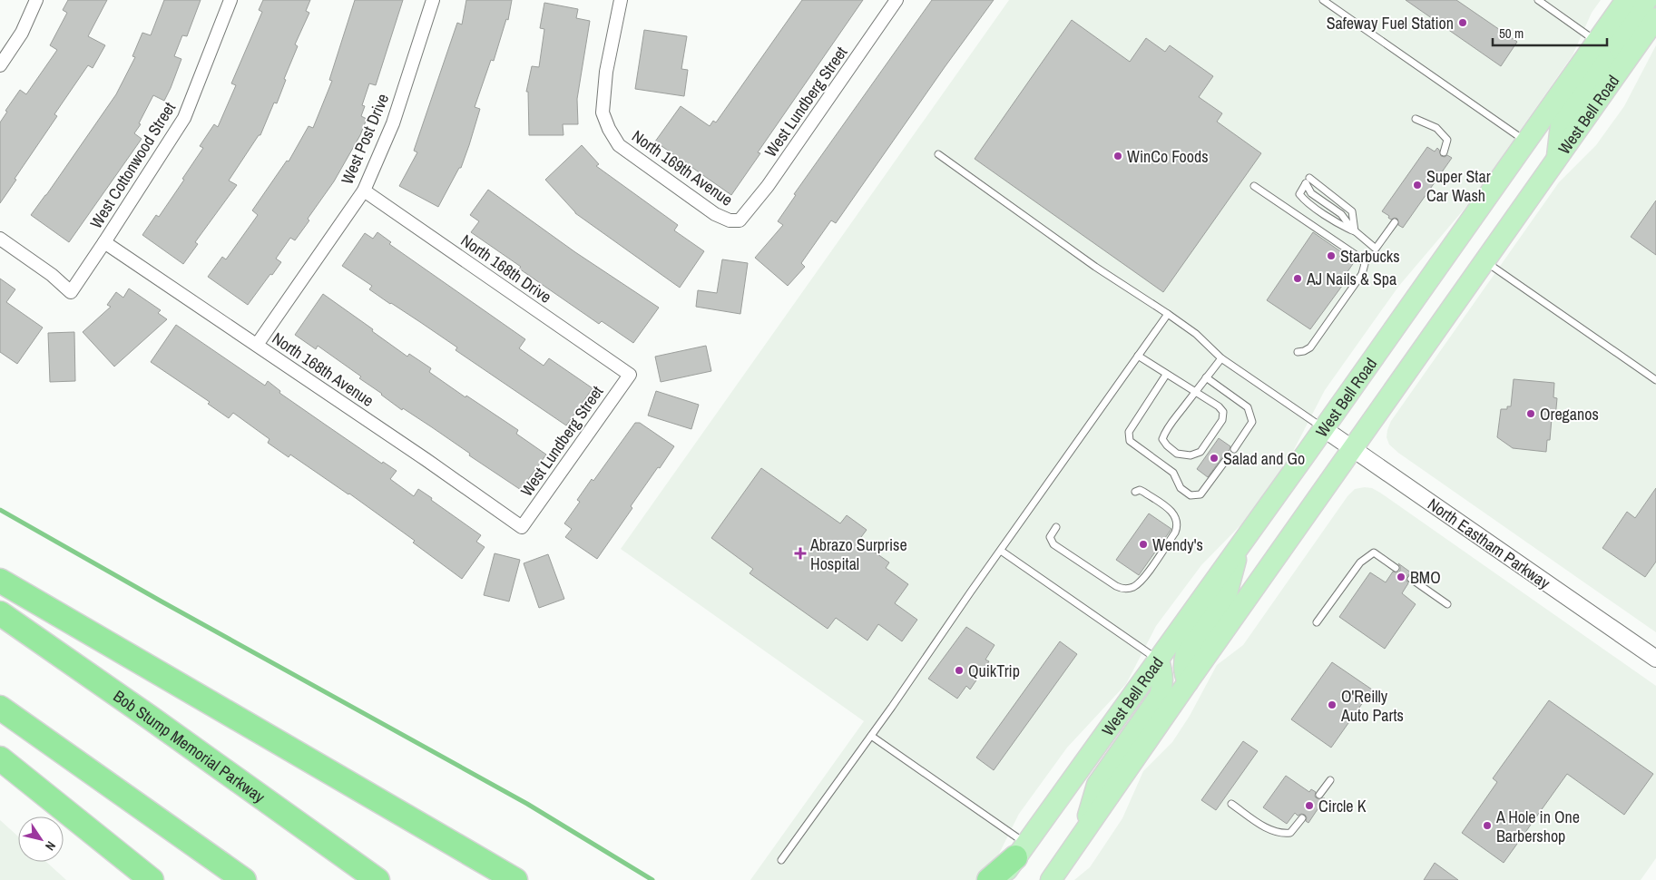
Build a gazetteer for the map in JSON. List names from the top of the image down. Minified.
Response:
{"streets":{"highway":["Bob Stump Memorial Parkway"],"main road":["West Bell Road"],"street":["West Lundberg Street","West Post Drive","West Cottonwood Street","North 169th Avenue","North 168th Drive","North 168th Avenue","North Eastham Parkway"]},"crossings":[["West Lundberg Street","North 169th Avenue"],["West Lundberg Street","North 168th Drive"],["West Lundberg Street","North 168th Avenue"],["West Bell Road","North Eastham Parkway"],["West Post Drive","North 168th Drive"],["West Post Drive","North 168th Avenue"],["West Cottonwood Street","North 168th Avenue"]],"places":{"other":["Safeway Fuel Station","WinCo Foods","Super Star Car Wash","Starbucks","AJ Nails & Spa","Oreganos","Salad and Go","Wendy's","BMO","QuikTrip","O'Reilly Auto Parts","Circle K","A Hole in One Barbershop"],"health":["Abrazo Surprise Hospital"]},"scale_bar":"50 m","north":"bottom right"}
